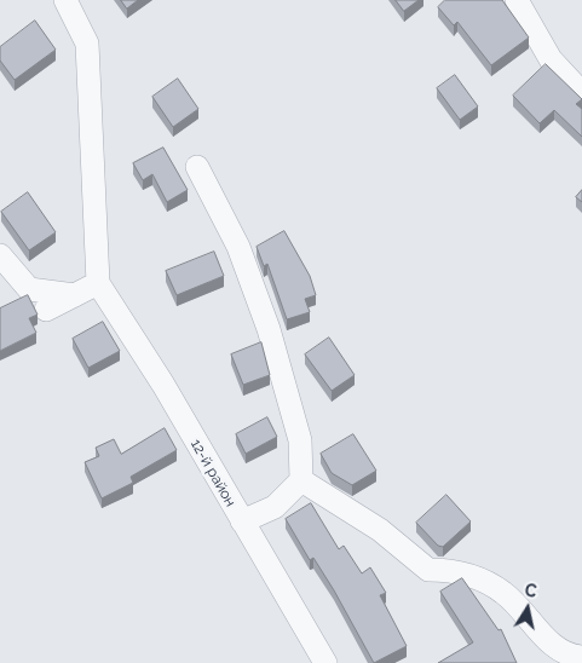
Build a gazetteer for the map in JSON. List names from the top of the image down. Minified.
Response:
{"streets":{"street":["12-й район"]},"north":"top"}
